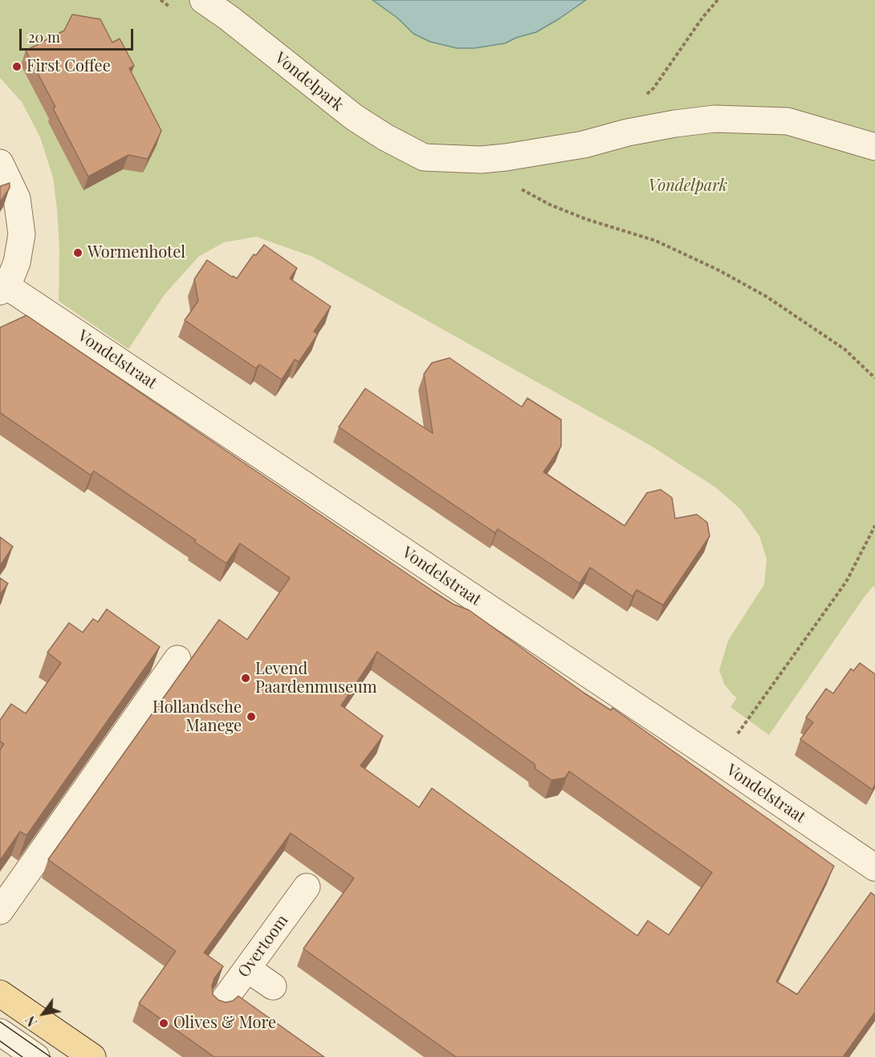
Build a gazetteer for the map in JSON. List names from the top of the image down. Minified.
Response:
{"streets":{"street":["Vondelpark","Vondelstraat","Overtoom"]},"parks":["Vondelpark"],"places":["First Coffee","Wormenhotel","Levend Paardenmuseum","Hollandsche Manege","Olives & More"],"scale_bar":"20 m","north":"bottom left"}
